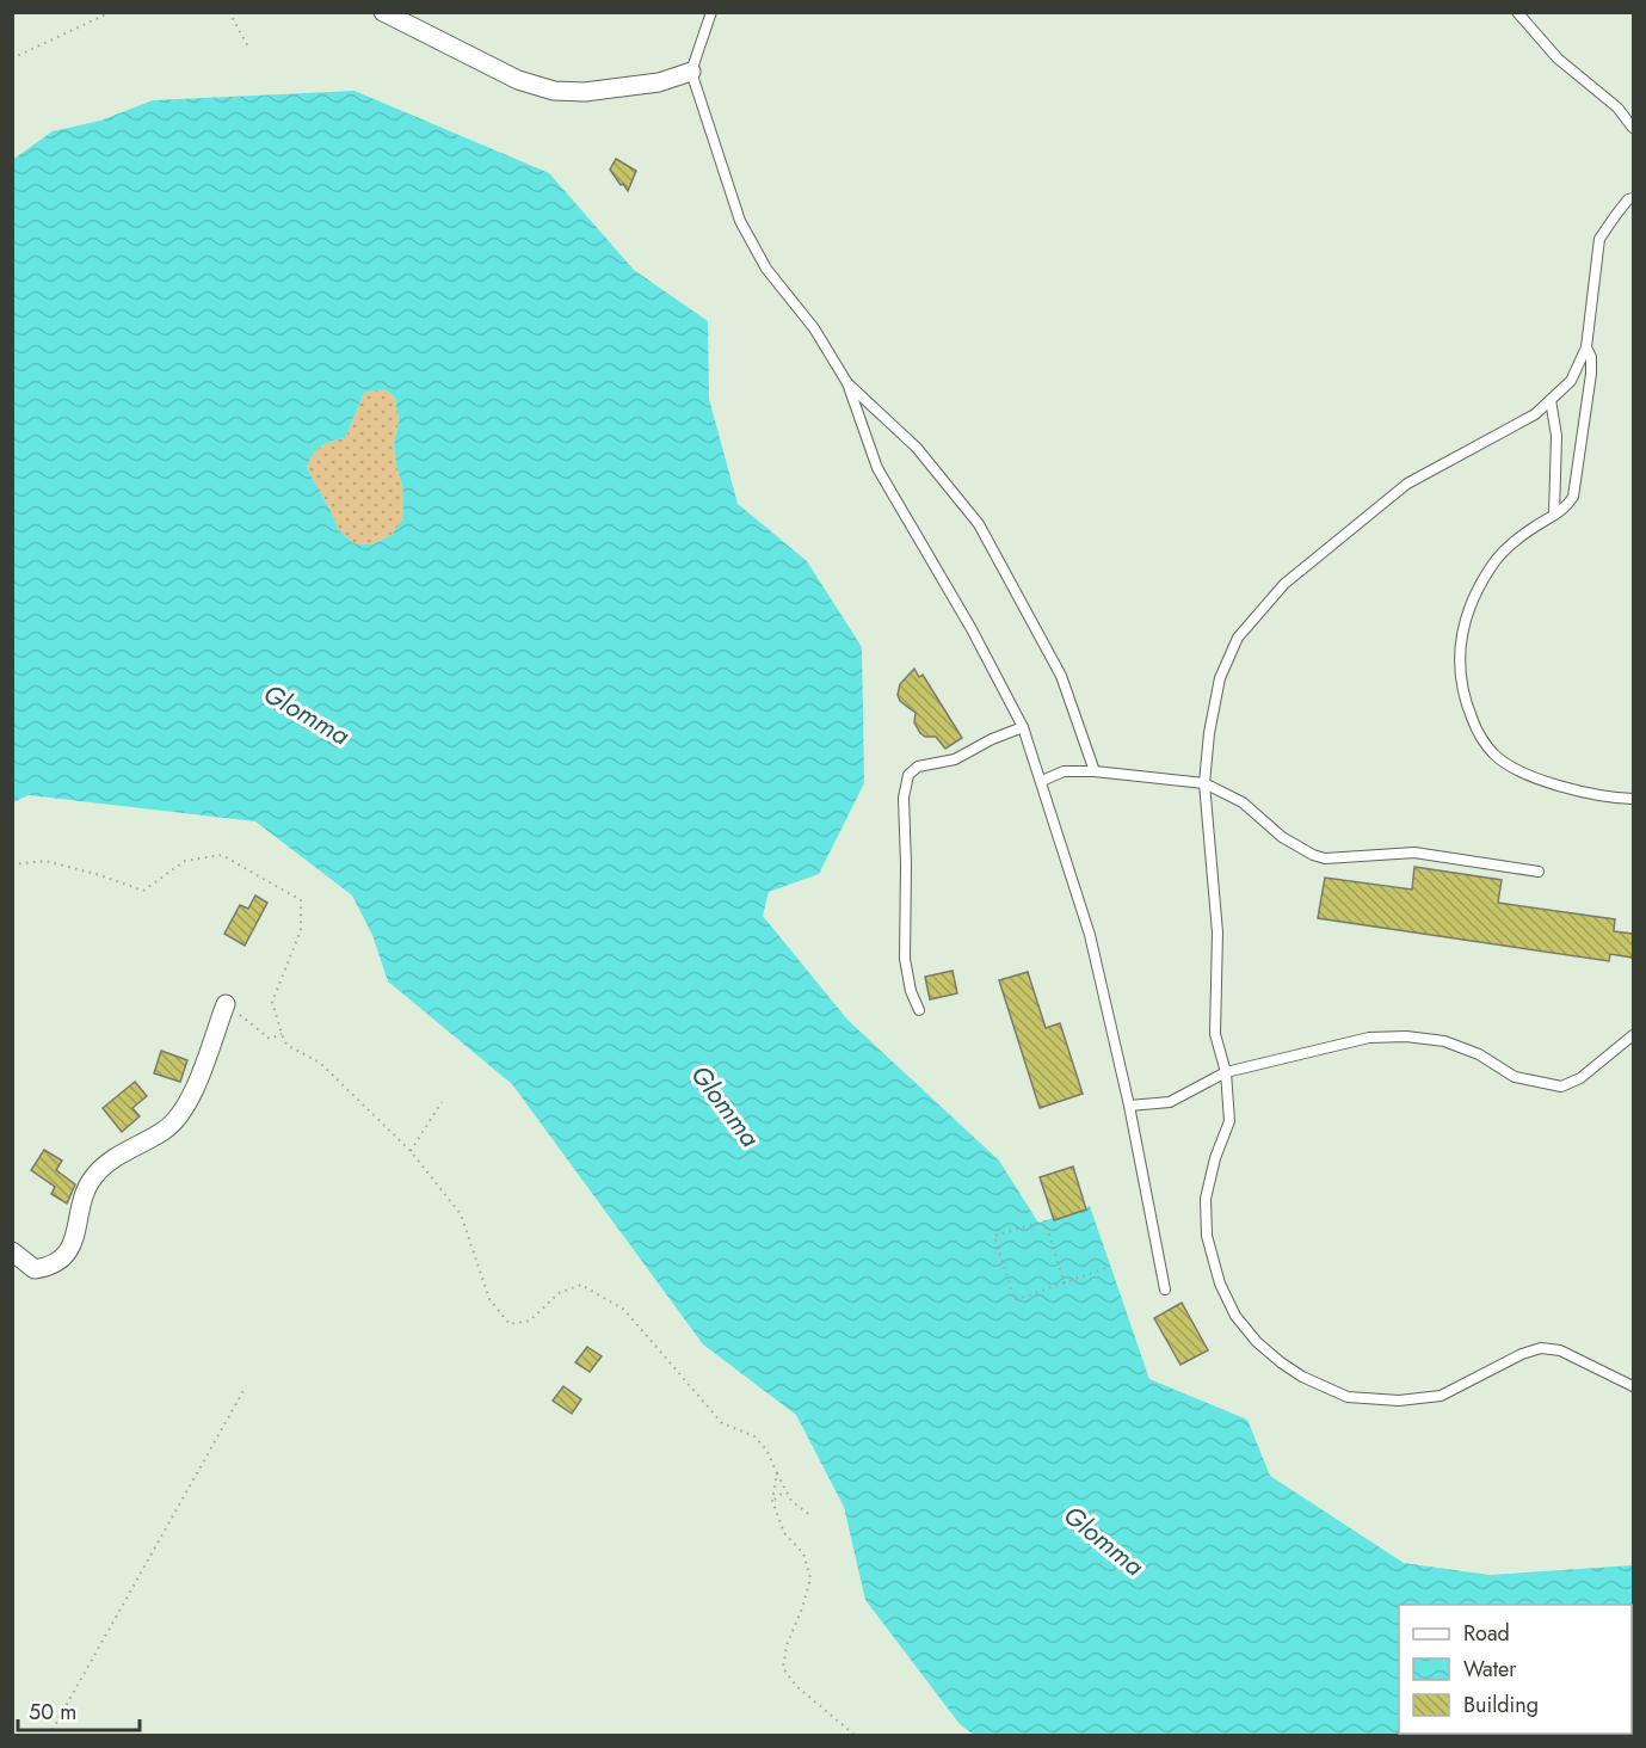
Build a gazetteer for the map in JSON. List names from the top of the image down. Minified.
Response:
{"water":["Glomma"],"legend":["Road","Water","Building"],"scale_bar":"50 m"}
